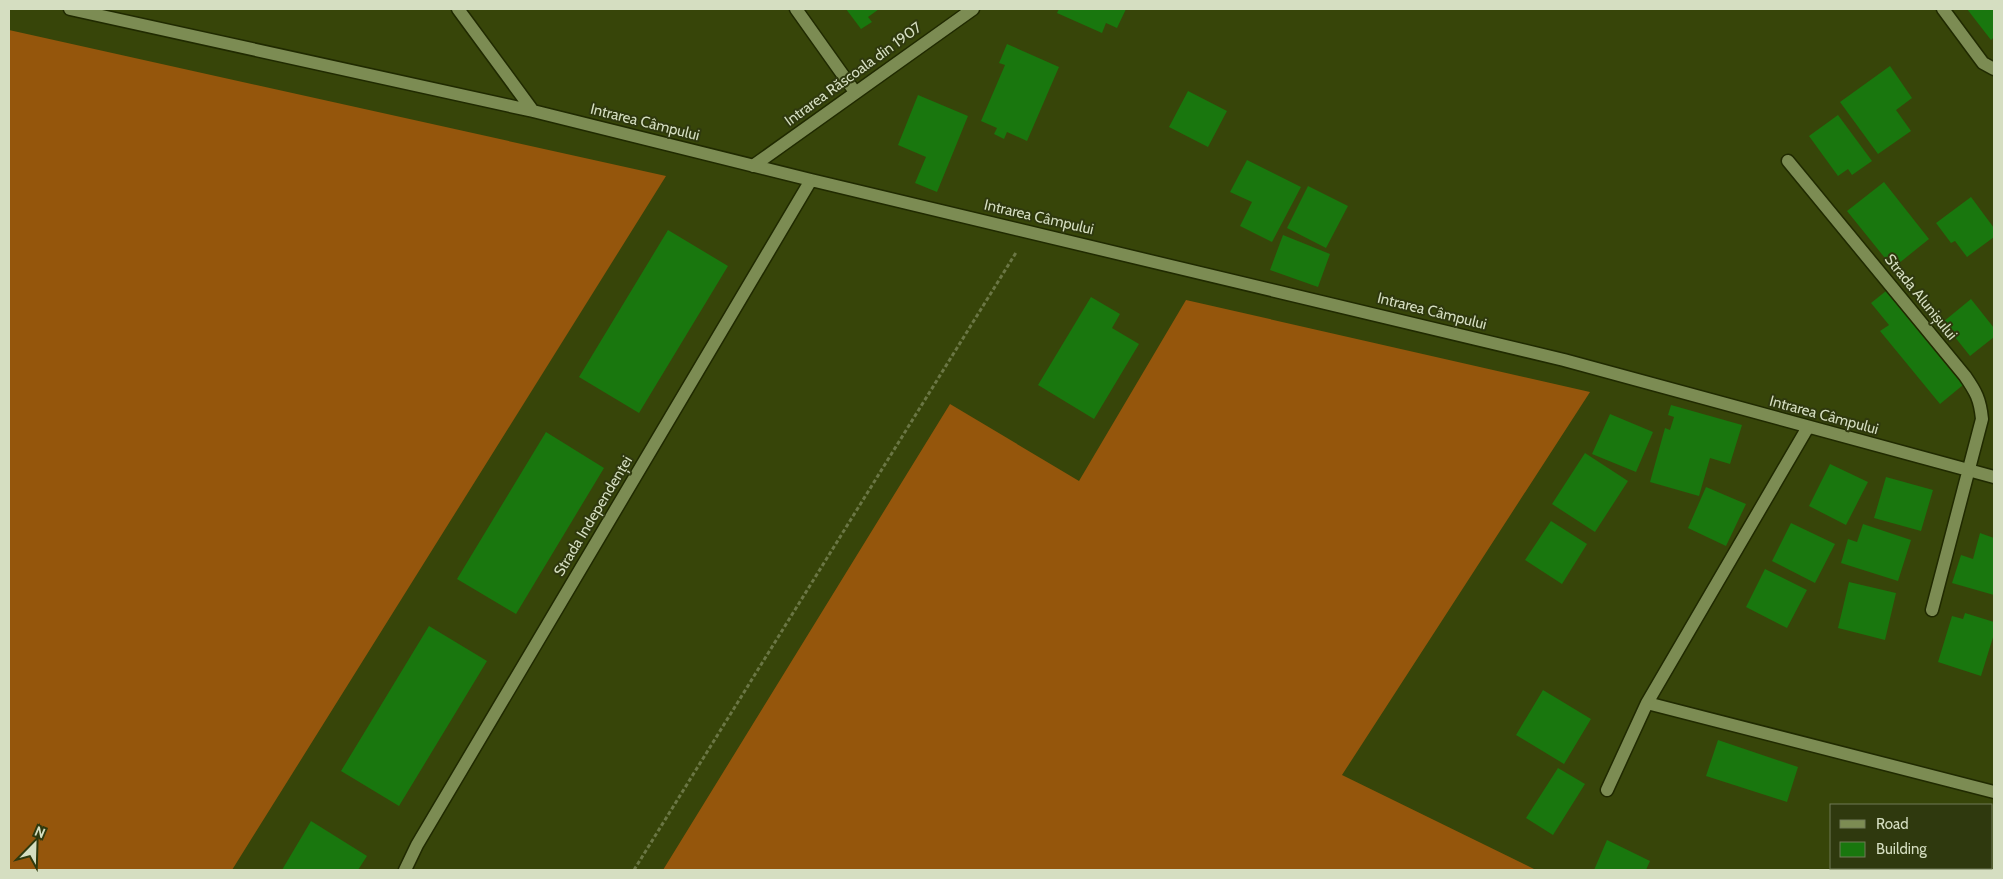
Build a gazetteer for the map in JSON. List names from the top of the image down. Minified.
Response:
{"streets":{"street":["Intrarea Răscoala din 1907","Intrarea Câmpului","Strada Alunișului","Strada Independenței"]},"crossings":[["Intrarea Răscoala din 1907","Intrarea Câmpului"],["Intrarea Câmpului","Strada Alunișului"],["Intrarea Câmpului","Strada Independenței"]],"legend":["Road","Building"],"north":"top right"}
